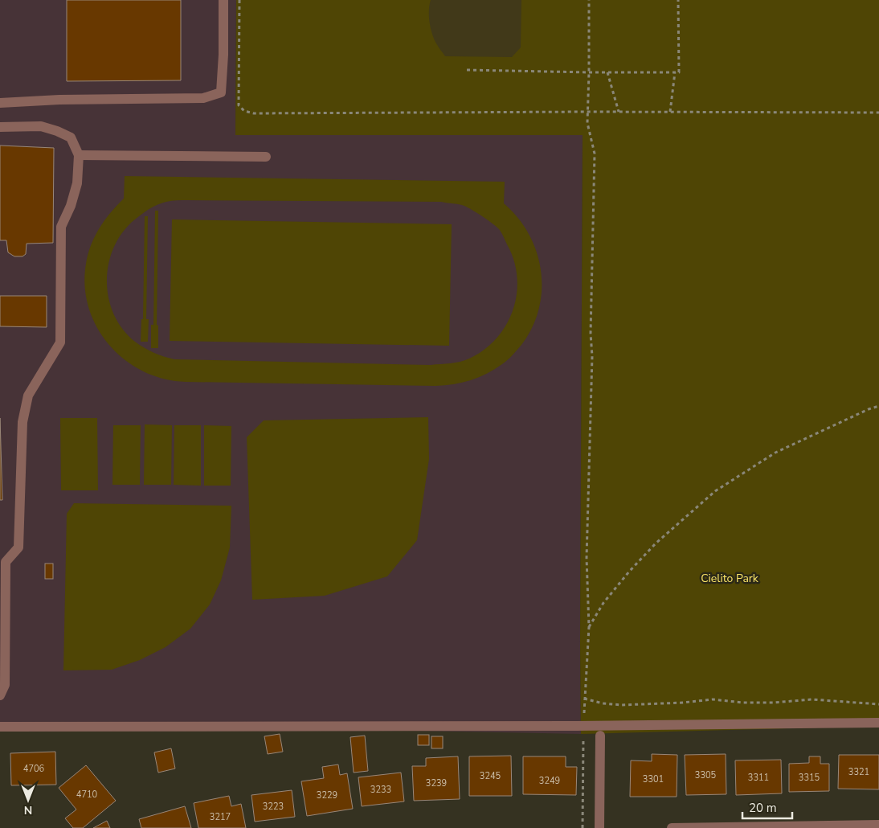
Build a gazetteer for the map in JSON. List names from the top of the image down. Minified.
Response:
{"parks":["Cielito Park"],"house_numbers":["4706","3321","3305","3245","3311","3315","3301","3249","3239","3233","4710","3229","3223","3217"],"scale_bar":"20 m","north":"bottom"}
